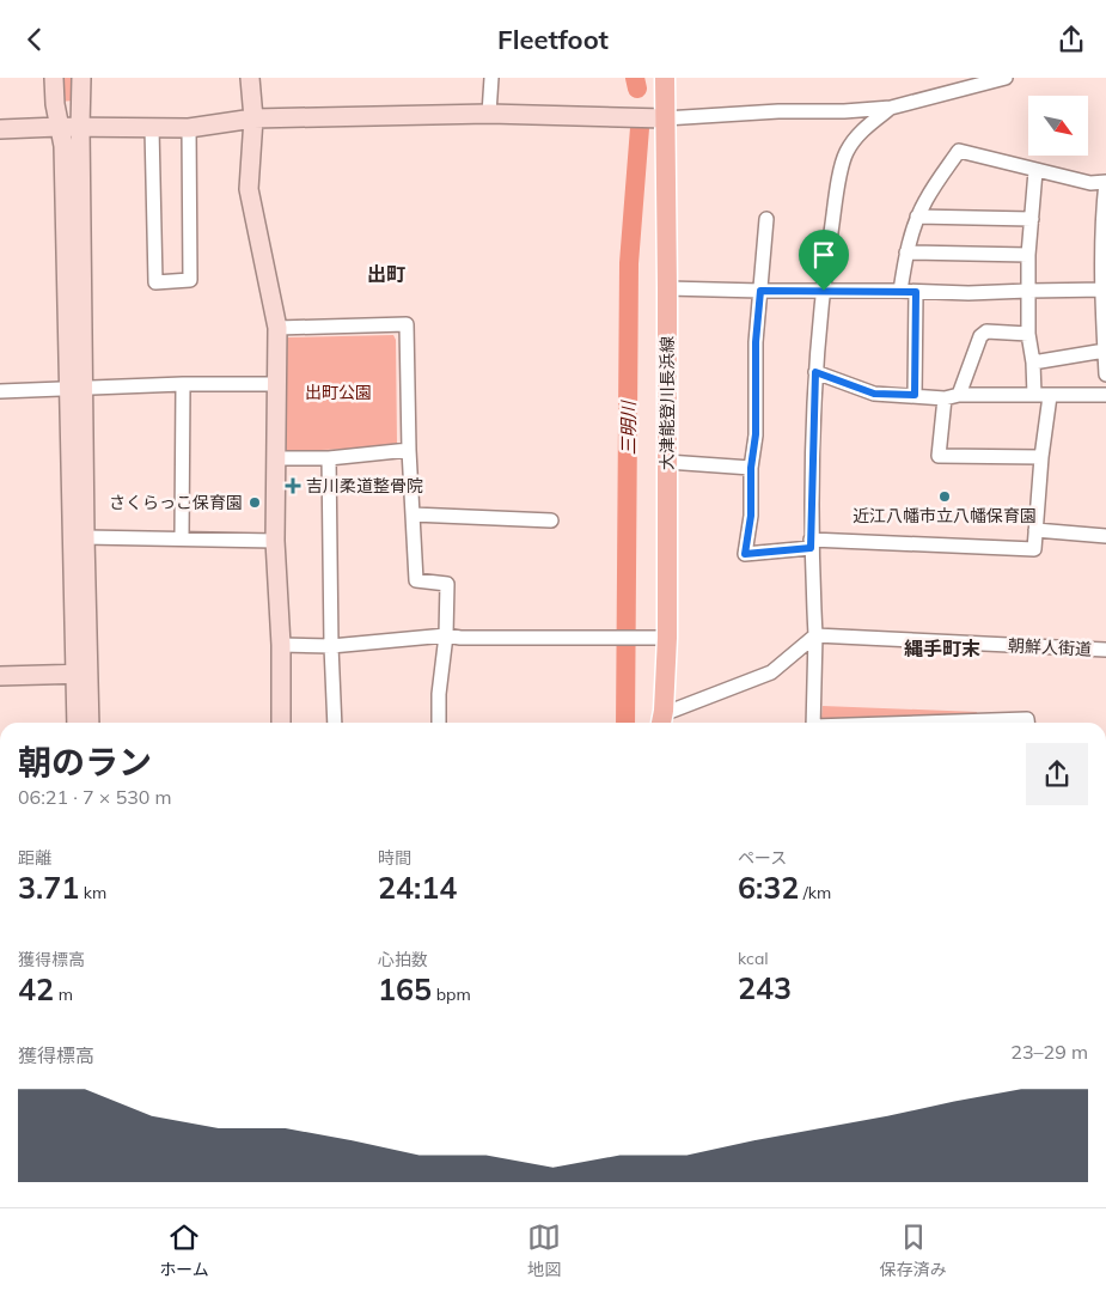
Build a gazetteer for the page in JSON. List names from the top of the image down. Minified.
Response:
{"streets":{"main road":["大津能登川長浜線"],"street":["朝鮮人街道"]},"districts":["出町","縄手町末"],"water":["三明川"],"parks":["出町公園"],"places":{"health":["吉川柔道整骨院"],"other":["近江八幡市立八幡保育園","さくらっこ保育園"]},"north":"bottom right","page":{"header":"Fleetfoot","heading":["朝のラン","06:21 · 7 × 530 m"],"stats":[["距離","3.71 km"],["時間","24:14"],["ペース","6:32 /km"],["獲得標高","42 m"],["心拍数","165 bpm"],["kcal","243"]],"chart":["獲得標高","23–29 m"],"tabs":["ホーム","地図","保存済み"]}}
